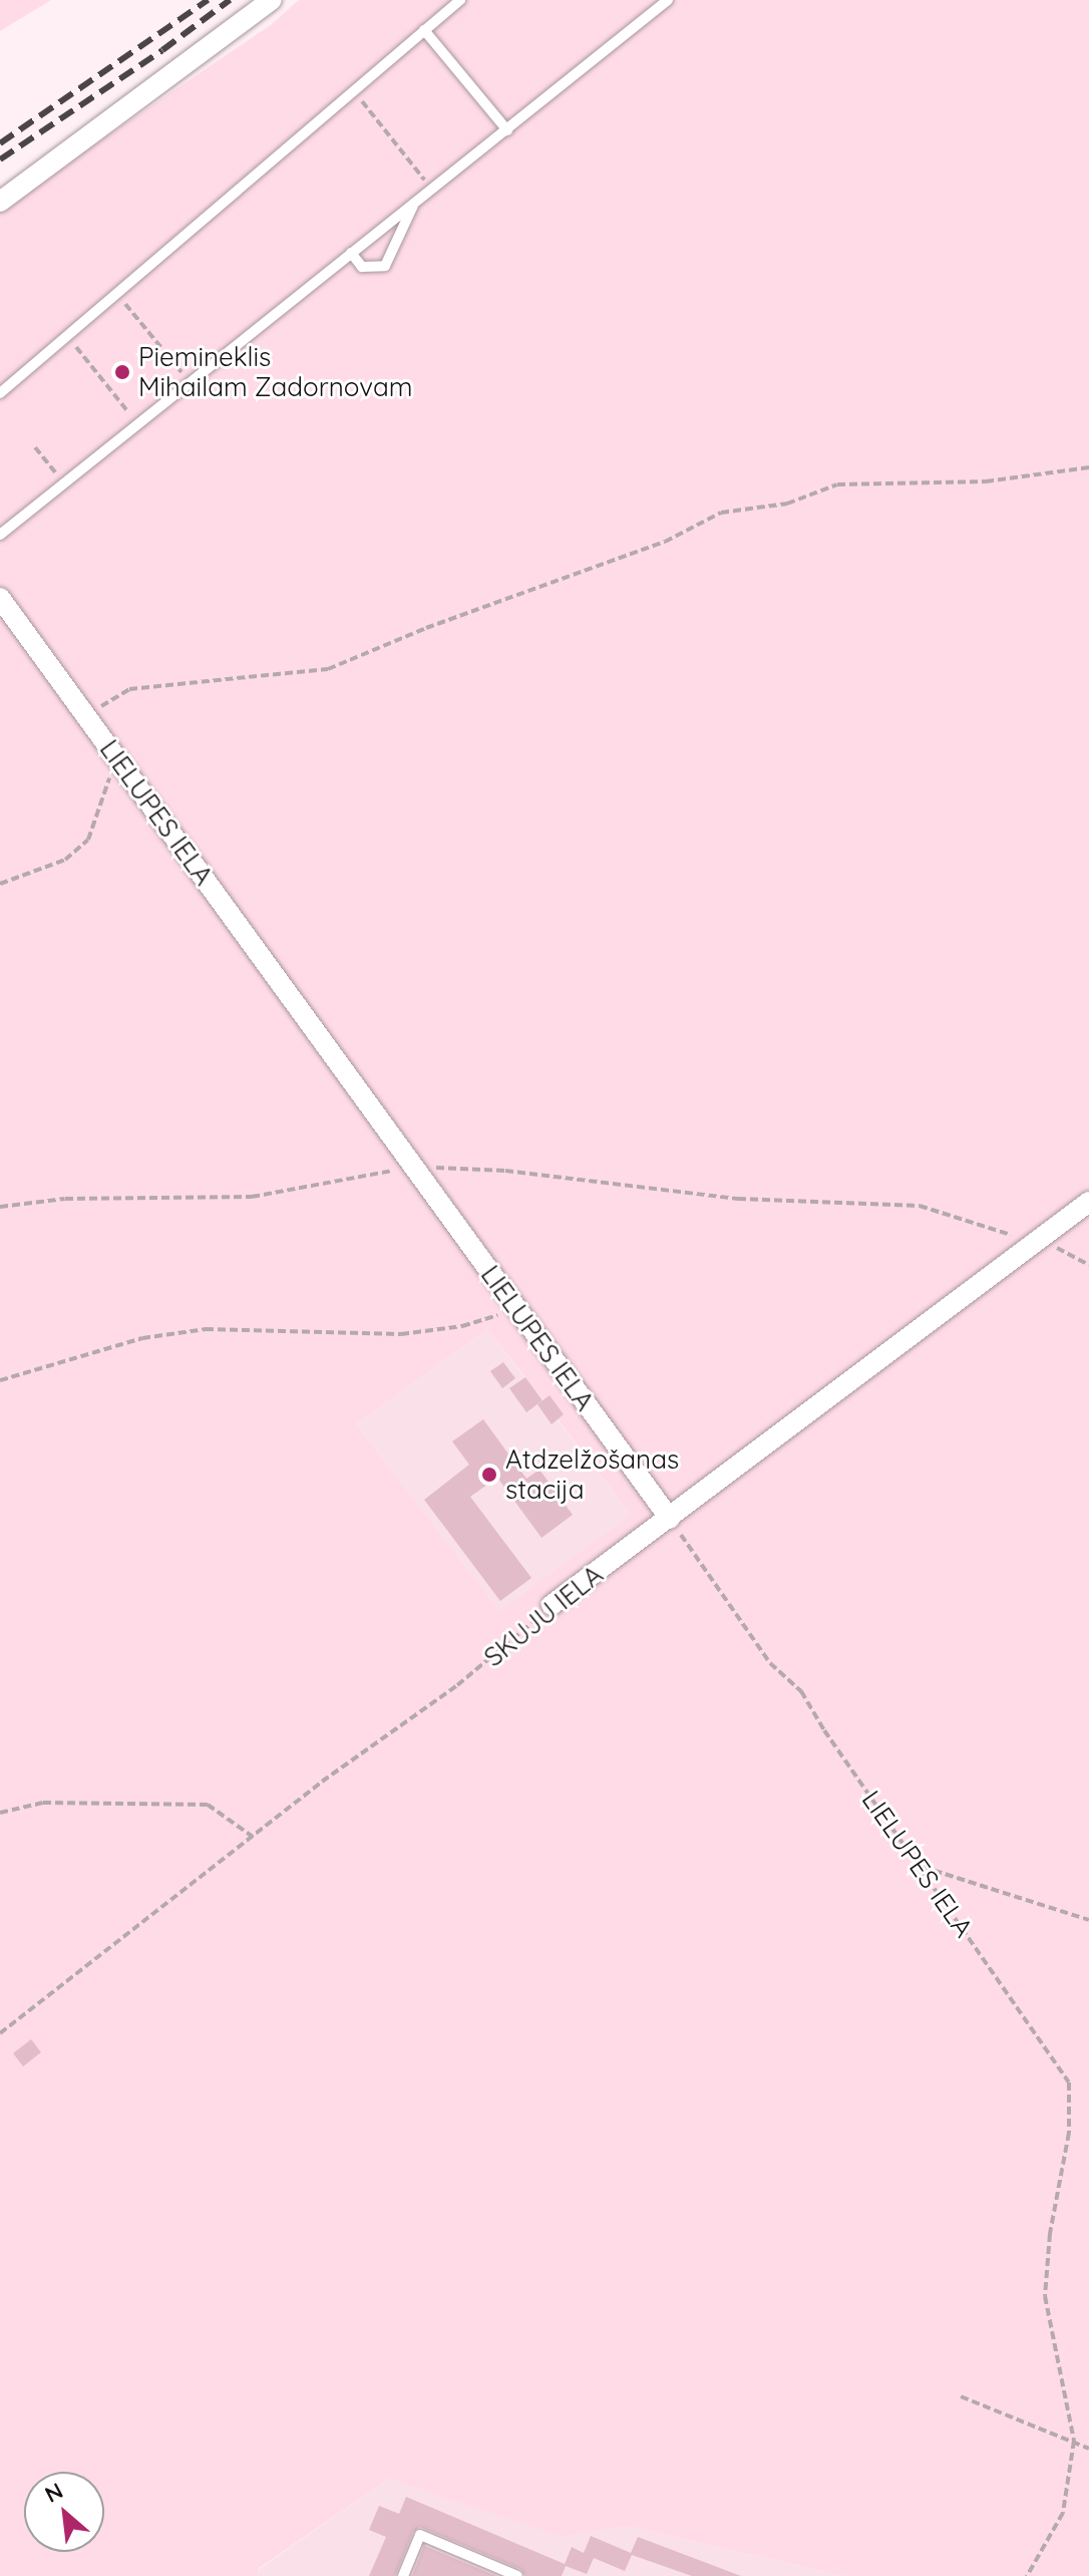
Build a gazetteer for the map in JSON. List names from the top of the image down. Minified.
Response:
{"streets":{"street":["LIELUPES IELA","SKUJU IELA"]},"crossings":[["LIELUPES IELA","SKUJU IELA"]],"places":["Piemineklis Mihailam Zadornovam","Atdzelžošanas stacija"],"north":"top left"}
